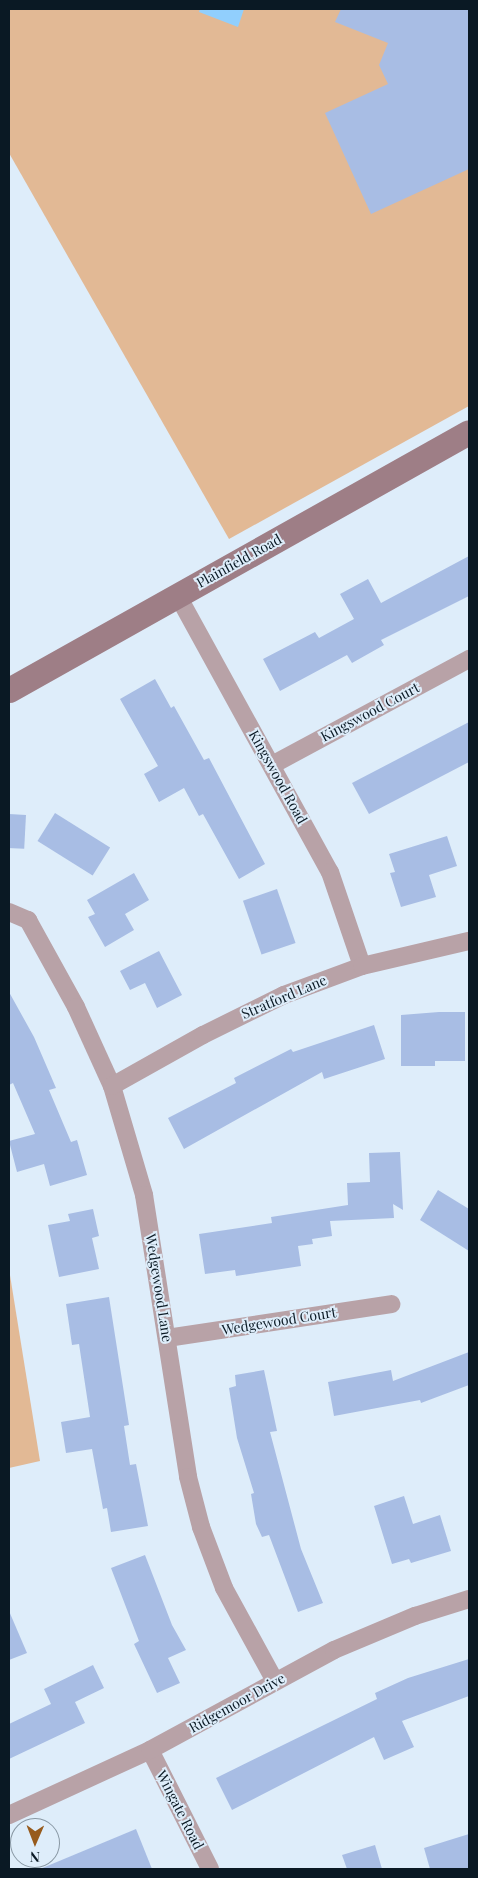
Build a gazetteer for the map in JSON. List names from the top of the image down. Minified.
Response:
{"streets":{"main road":["Plainfield Road"],"street":["Kingswood Court","Kingswood Road","Stratford Lane","Wedgewood Lane","Wedgewood Court","Ridgemoor Drive","Wingate Road"]},"crossings":[["Plainfield Road","Kingswood Road"],["Kingswood Court","Kingswood Road"],["Kingswood Road","Stratford Lane"],["Stratford Lane","Wedgewood Lane"],["Wedgewood Lane","Wedgewood Court"],["Wedgewood Lane","Ridgemoor Drive"],["Ridgemoor Drive","Wingate Road"]],"north":"bottom"}
